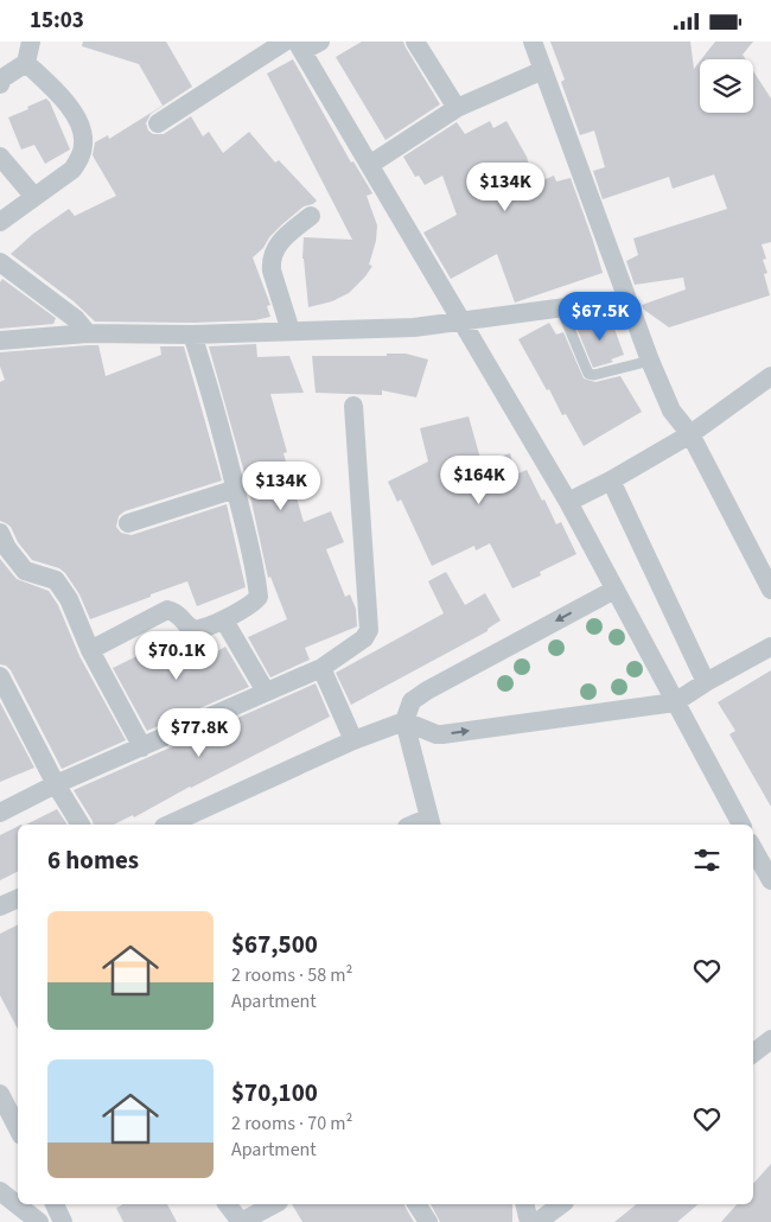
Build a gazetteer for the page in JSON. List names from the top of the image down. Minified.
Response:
{"page":{"status":"15:03","price":["$134K","$67.5K","$164K","$134K","$70.1K","$77.8K"],"heading":"6 homes","list":[{"name":"$67,500","note":"2 rooms · 58 m² · Apartment"},{"name":"$70,100","note":"2 rooms · 70 m² · Apartment"}]}}
